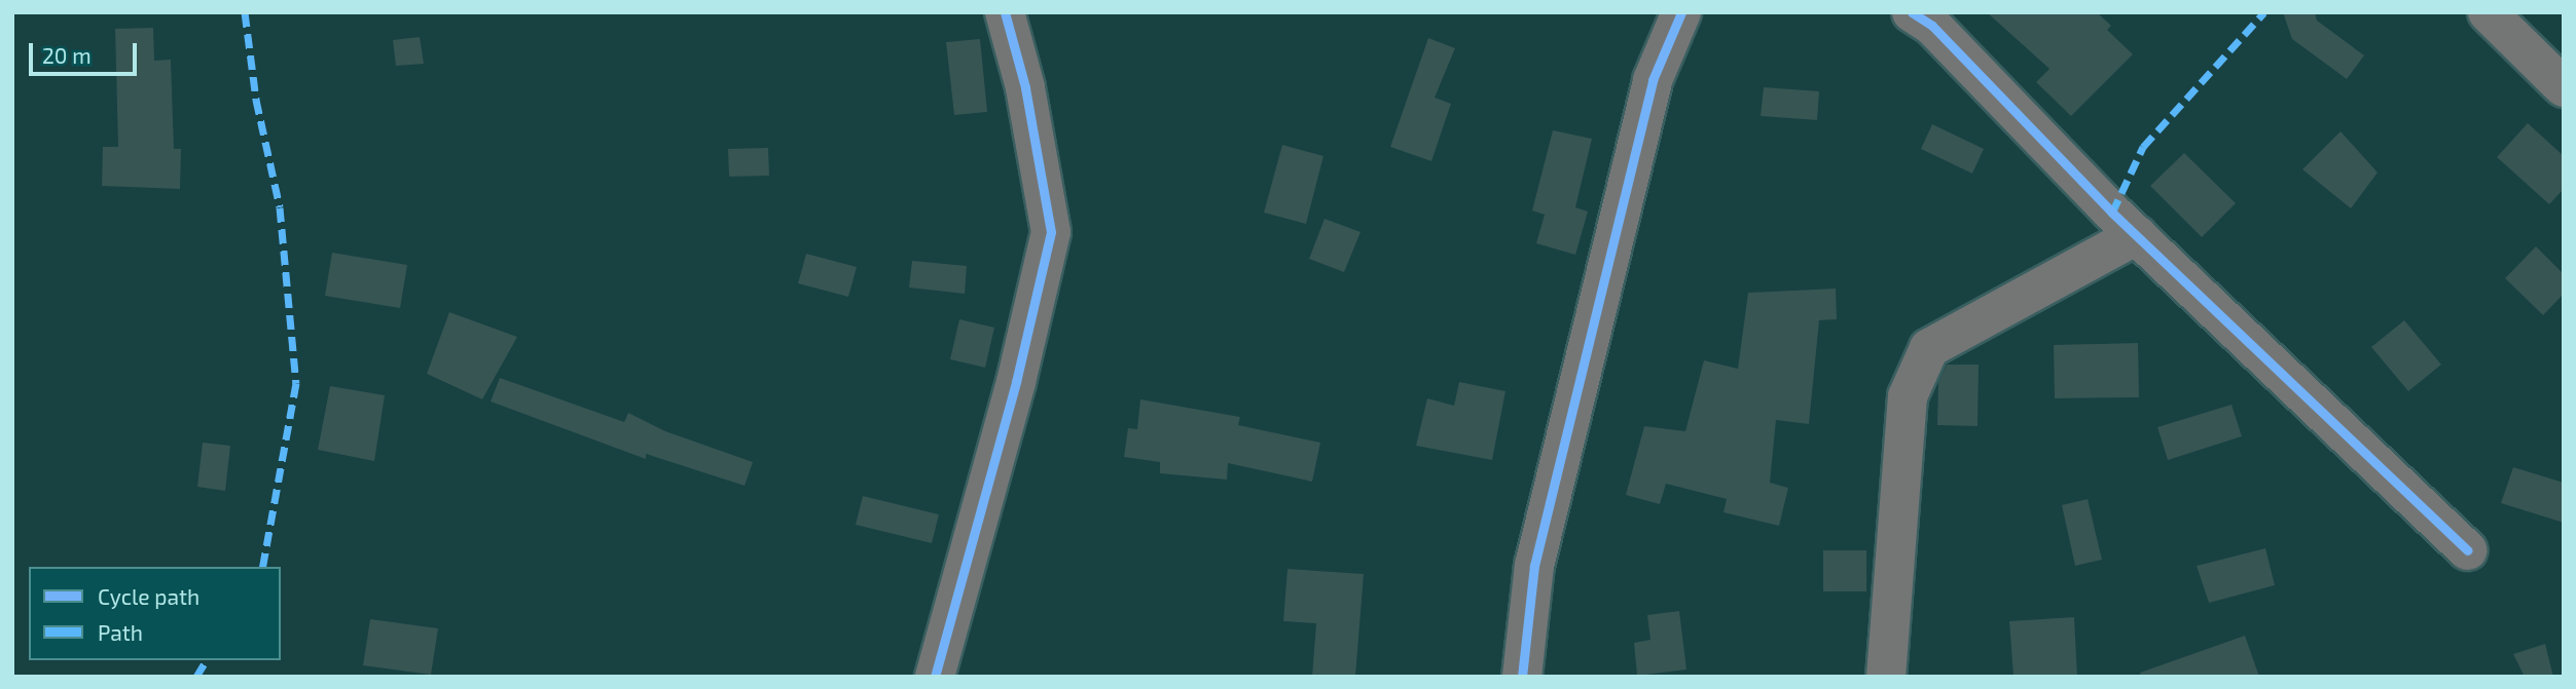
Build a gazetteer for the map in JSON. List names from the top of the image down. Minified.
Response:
{"legend":["Cycle path","Path"],"scale_bar":"20 m"}
